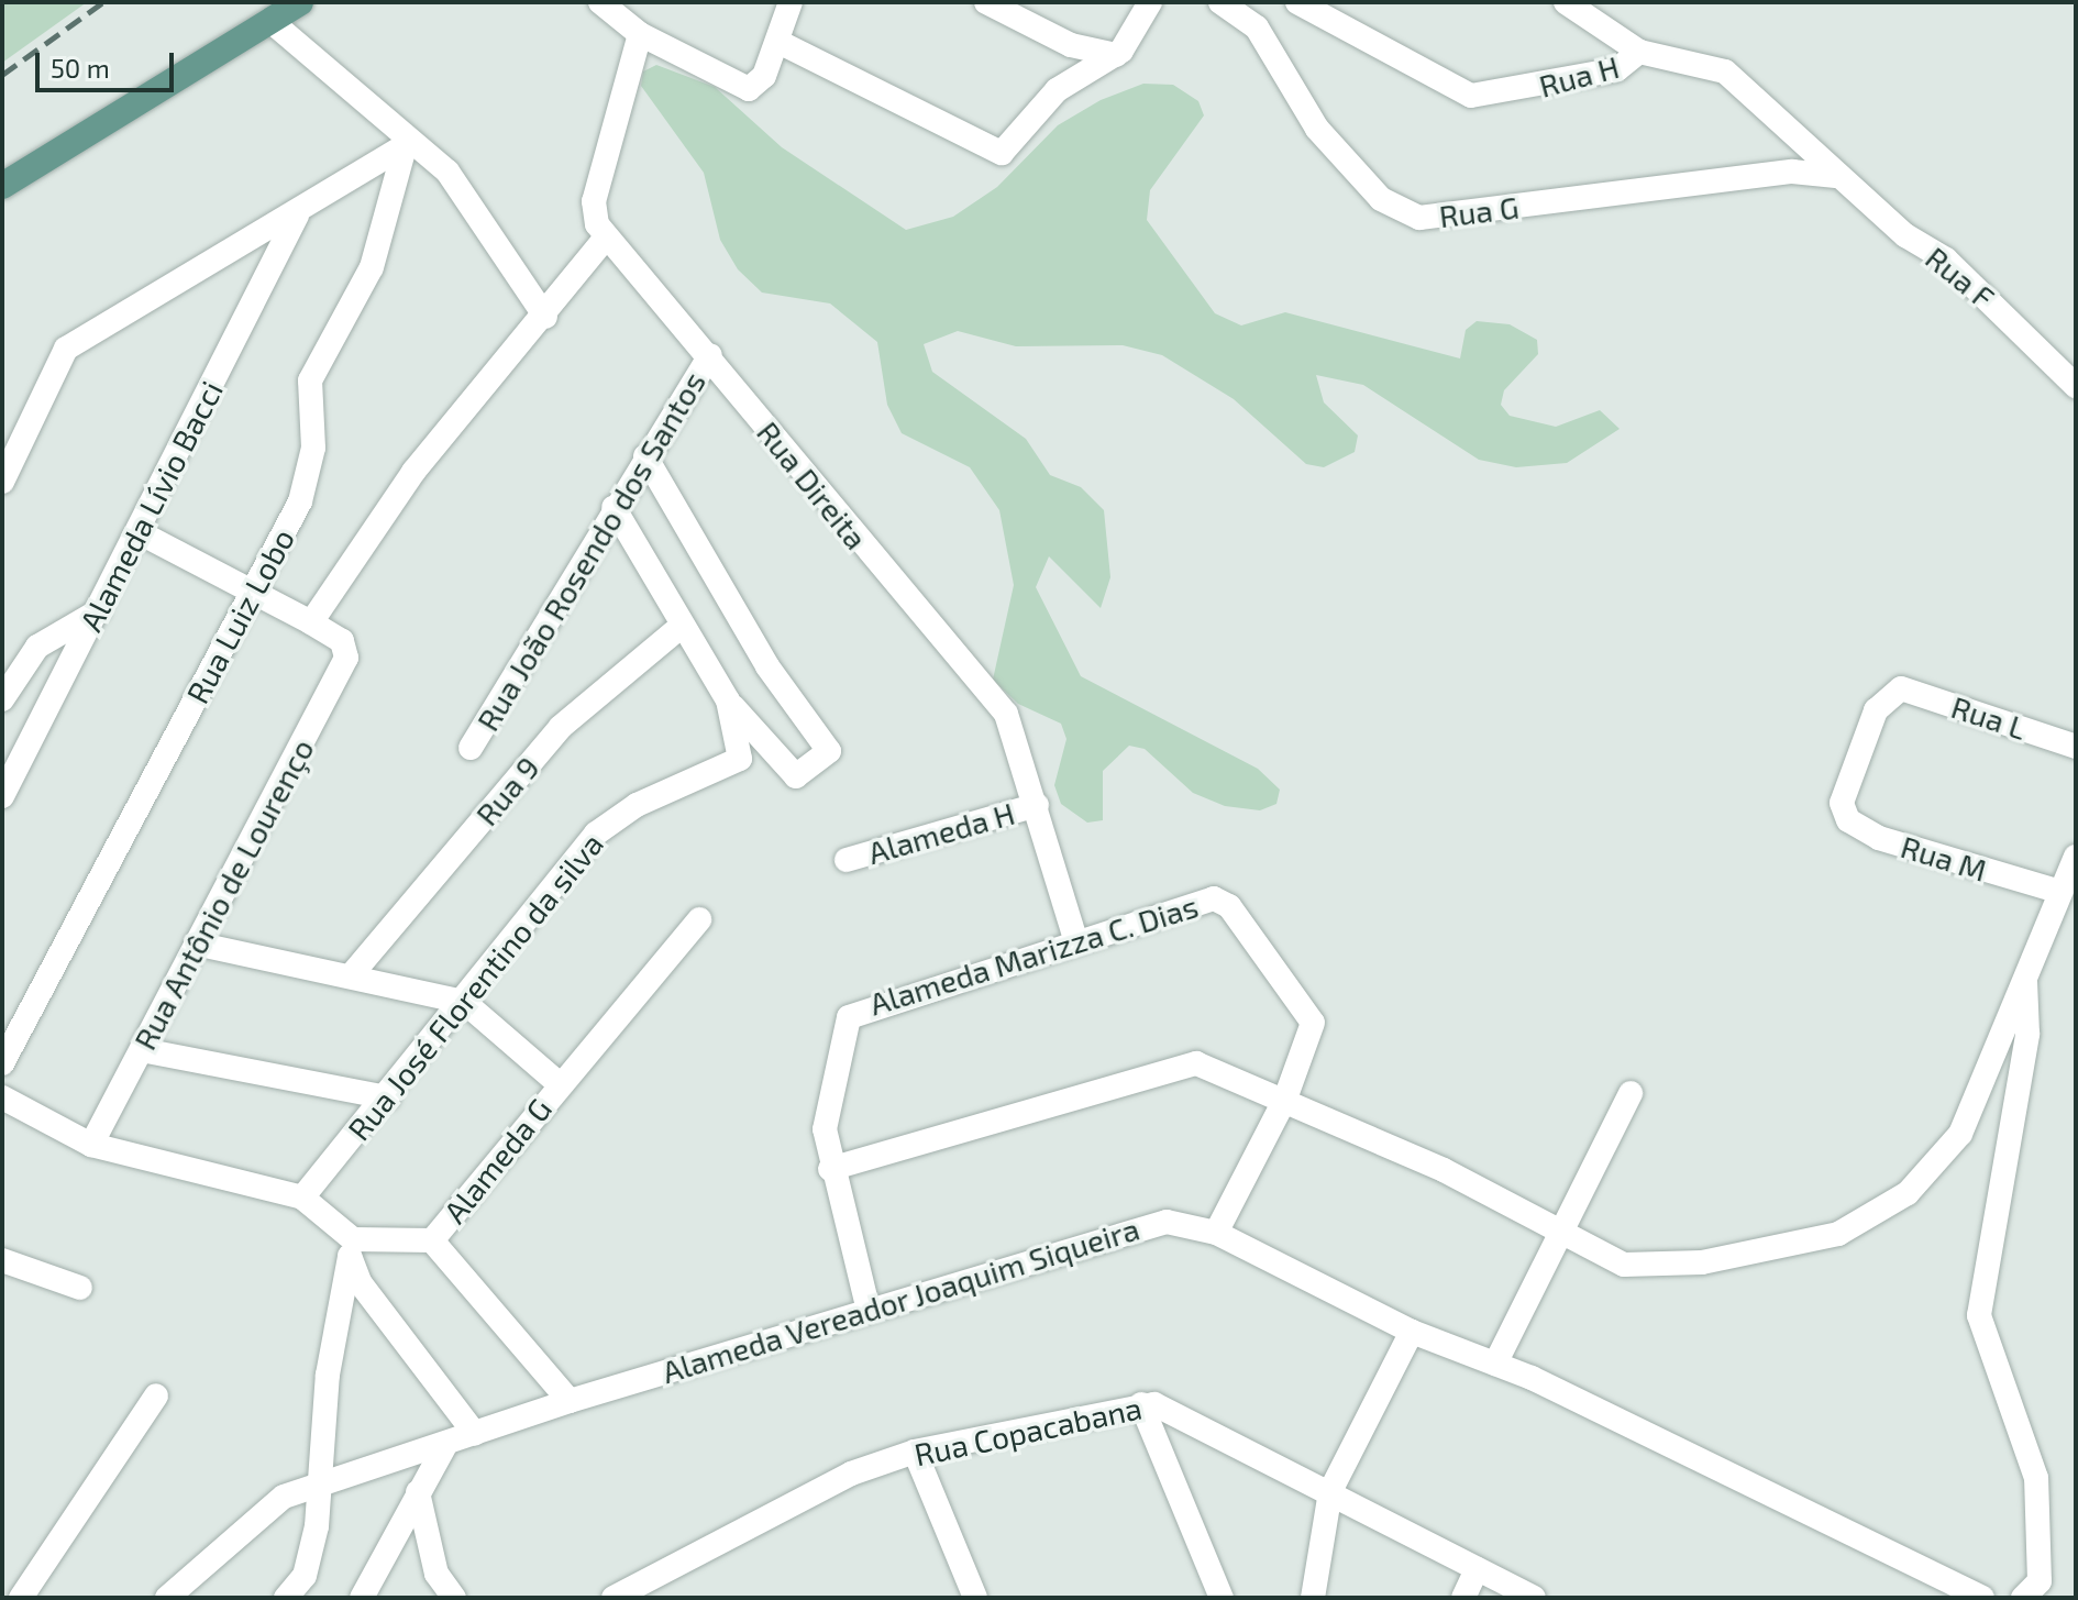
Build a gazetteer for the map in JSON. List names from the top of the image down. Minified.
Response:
{"streets":{"street":["Rua H","Rua G","Rua F","Rua Direita","Alameda Lívio Bacci","Rua João Rosendo dos Santos","Rua Luiz Lobo","Rua L","Rua 9","Alameda H","Rua M","Rua Antônio de Lourenço","Alameda Marizza C. Dias","Rua José Florentino da silva","Alameda G","Alameda Vereador Joaquim Siqueira","Rua Copacabana"]},"crossings":[["Rua H","Rua G"],["Rua H","Rua F"],["Rua G","Rua F"],["Rua Direita","Rua João Rosendo dos Santos"],["Rua Direita","Alameda H"],["Rua Direita","Alameda Marizza C. Dias"],["Rua João Rosendo dos Santos","Rua José Florentino da silva"],["Rua L","Rua M"],["Rua 9","Rua José Florentino da silva"],["Alameda G","Alameda Vereador Joaquim Siqueira"]],"scale_bar":"50 m"}
